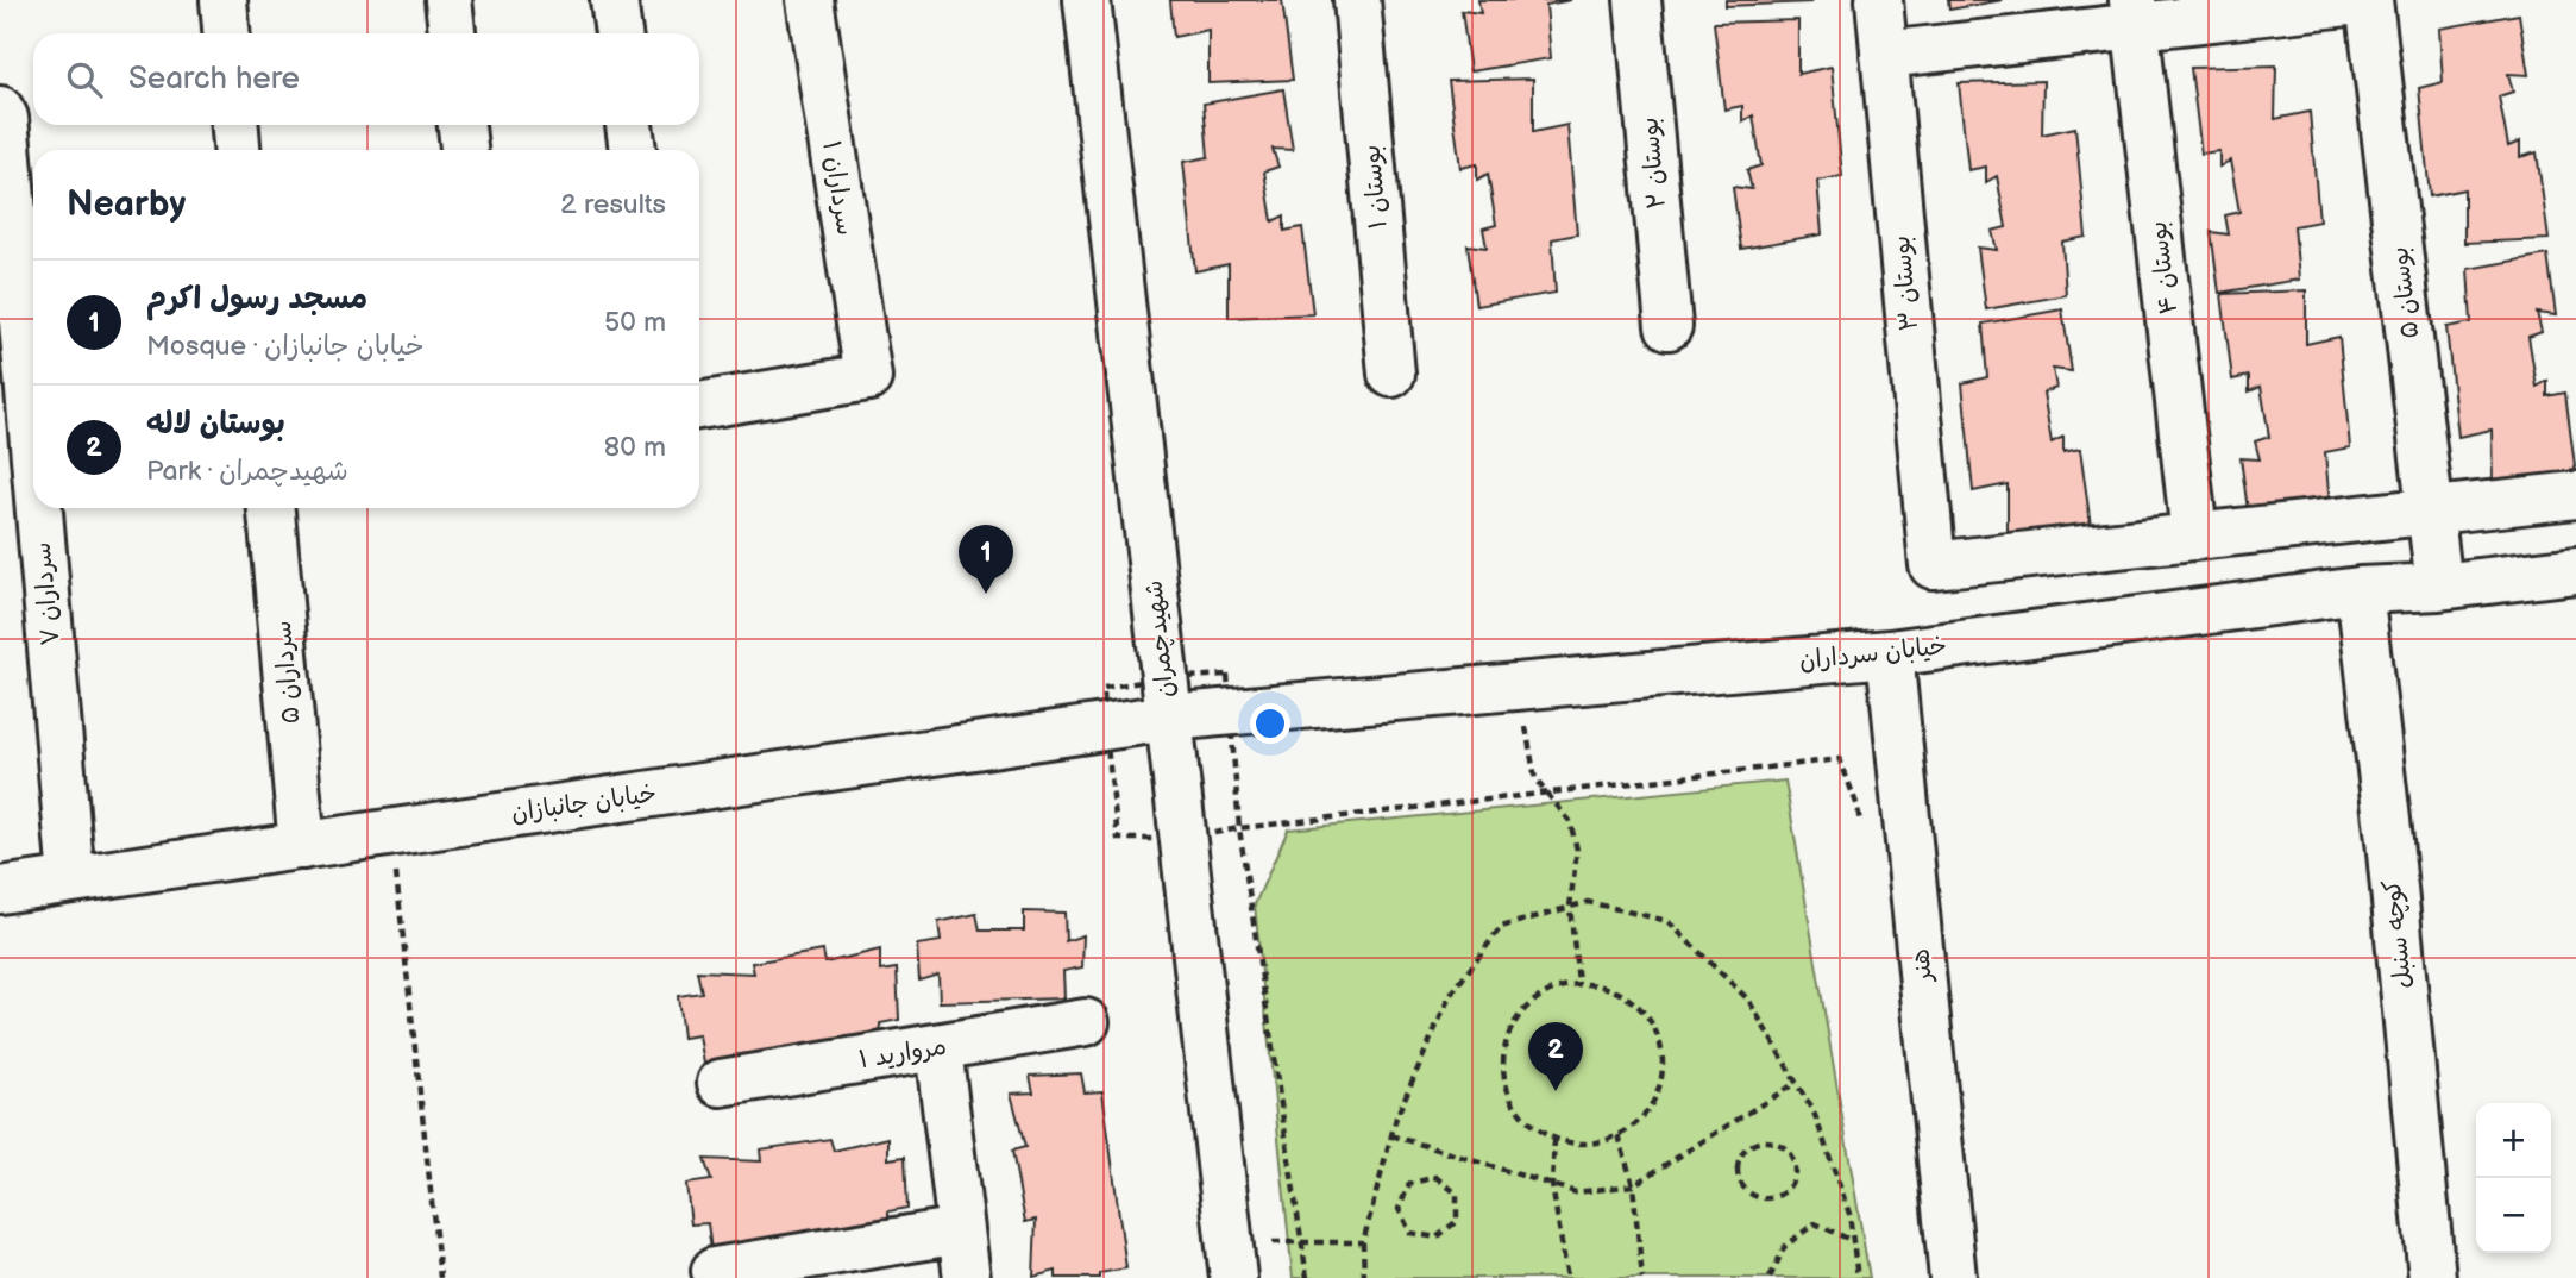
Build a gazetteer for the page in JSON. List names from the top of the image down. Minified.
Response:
{"streets":{"street":["بوستان ۲","بوستان ۱","سرداران ۱","بوستان ۴","بوستان ۳","بوستان ۵","سرداران ۷","شهیدچمران","خیابان سرداران","سرداران ۵","خیابان جانبازان","کوچه سنبل","هنر","مروارید ۱"]},"crossings":[["بوستان ۴","بوستان ۳"],["بوستان ۵","خیابان سرداران"],["سرداران ۷","خیابان جانبازان"],["شهیدچمران","خیابان سرداران"],["شهیدچمران","خیابان جانبازان"],["خیابان سرداران","خیابان جانبازان"],["خیابان سرداران","کوچه سنبل"],["خیابان سرداران","هنر"],["سرداران ۵","خیابان جانبازان"]],"page":{"search":"Search here","heading":["Nearby","2 results"],"list":[{"mark":"1","name":"مسجد رسول اکرم","note":"Mosque · خیابان جانبازان","value":"50 m"},{"mark":"2","name":"بوستان لاله","note":"Park · شهیدچمران","value":"80 m"}],"pins":["1","2"],"map_buttons":["+","−"]}}
